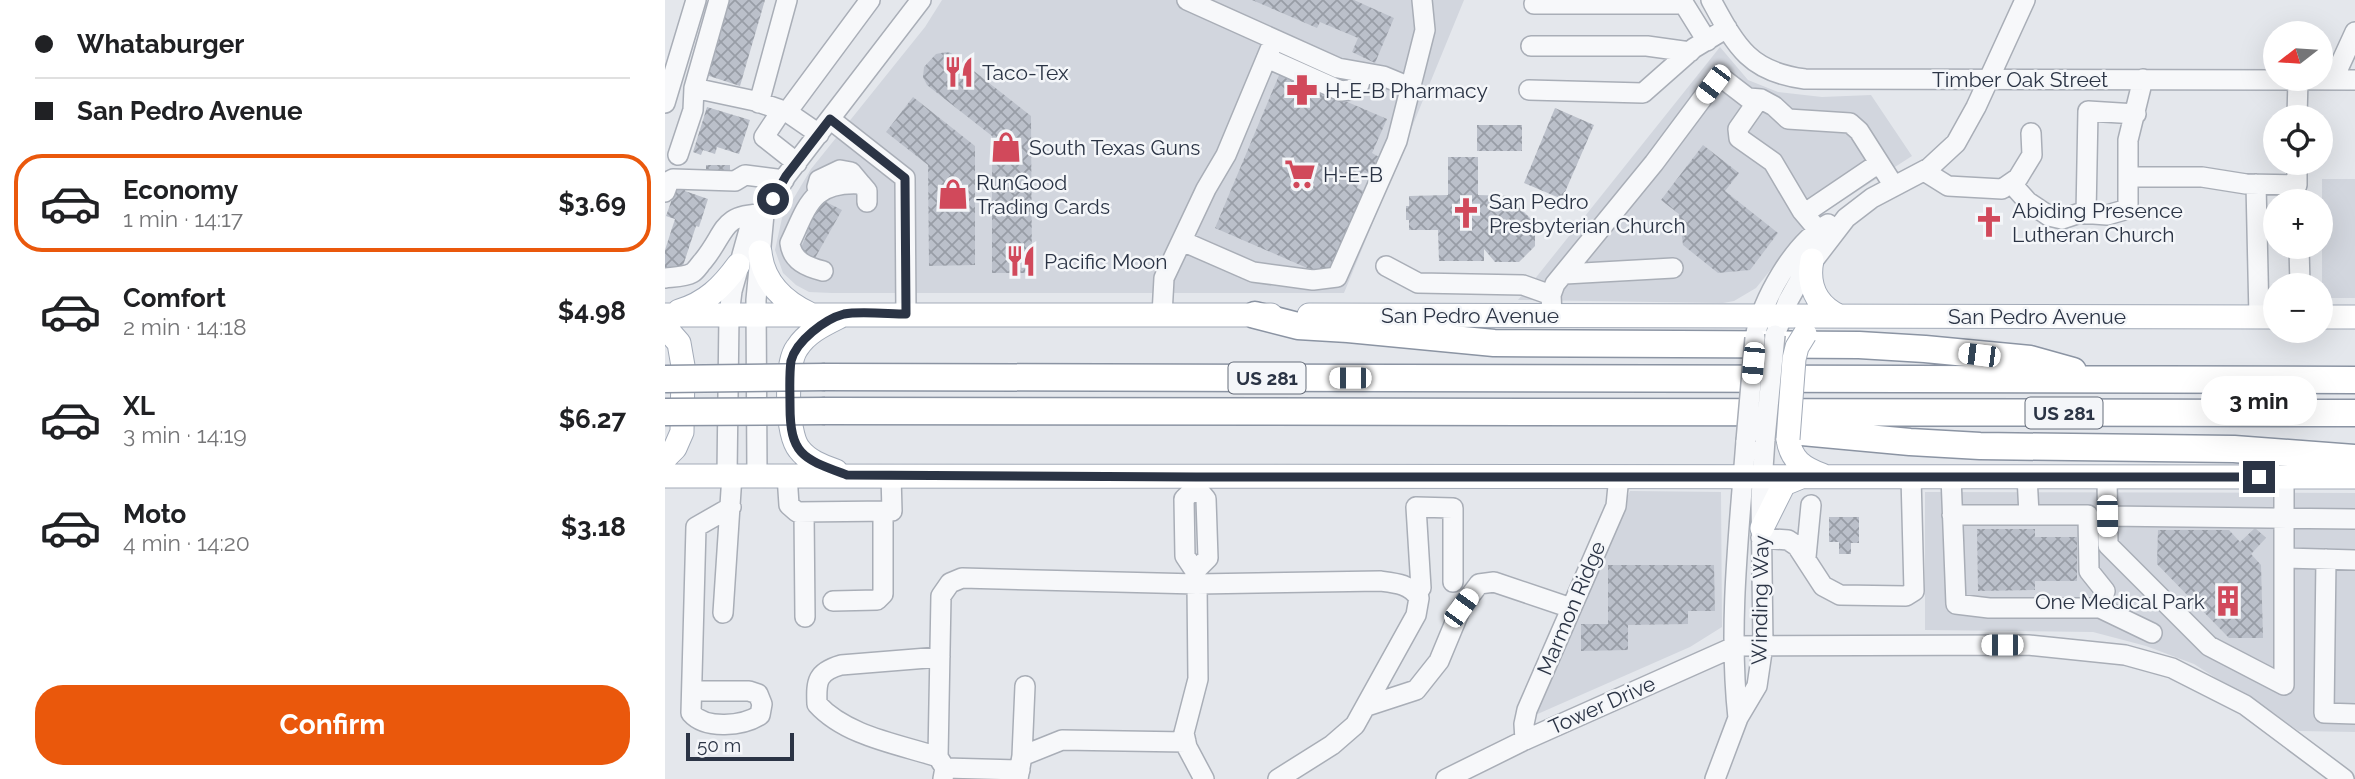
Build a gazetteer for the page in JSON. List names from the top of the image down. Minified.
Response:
{"streets":{"highway":["US 281"],"main road":["San Pedro Avenue"],"street":["Timber Oak Street","Winding Way","Marmon Ridge","Tower Drive"]},"crossings":[["Winding Way","Tower Drive"],["Marmon Ridge","Tower Drive"]],"places":{"restaurant":["Taco-Tex","Pacific Moon"],"pharmacy":["H-E-B Pharmacy"],"shop":["South Texas Guns","RunGood Trading Cards"],"supermarket":["H-E-B"],"church":["San Pedro Presbyterian Church","Abiding Presence Lutheran Church"],"building":["One Medical Park"]},"scale_bar":"50 m","north":"left","page":{"banner":["Whataburger","San Pedro Avenue"],"map_buttons":["+","−"],"list":[{"name":"Economy","note":"1 min · 14:17","value":"$3.69"},{"name":"Comfort","note":"2 min · 14:18","value":"$4.98"},{"name":"XL","note":"3 min · 14:19","value":"$6.27"},{"name":"Moto","note":"4 min · 14:20","value":"$3.18"}],"bubble":"3 min","buttons":"Confirm","scale":"50 m"}}
